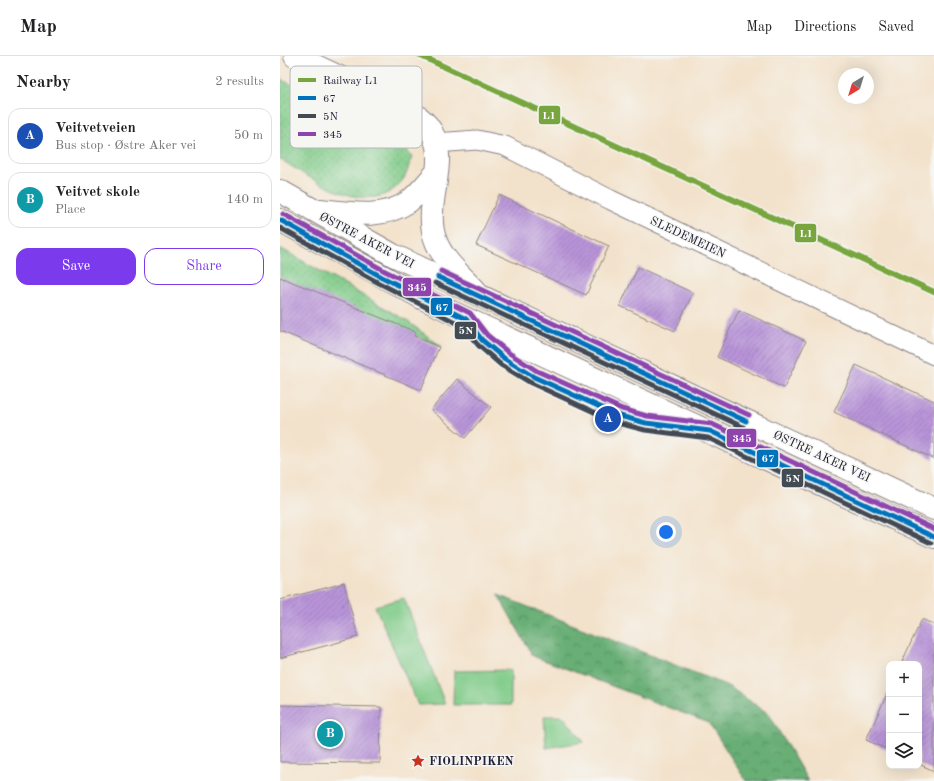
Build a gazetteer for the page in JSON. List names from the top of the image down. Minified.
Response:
{"streets":{"highway":["ØSTRE AKER VEI"],"street":["SLEDEMEIEN"]},"places":{"place":["FIOLINPIKEN"]},"lines":["rail line L1","transit line 345","transit line 67","transit line 5N"],"legend":["Railway L1","67","5N","345"],"north":"bottom left","page":{"header":"Map","nav":["Map","Directions","Saved"],"heading":["Nearby","2 results"],"list":[{"mark":"A","name":"Veitvetveien","note":"Bus stop · Østre Aker vei","value":"50 m"},{"mark":"B","name":"Veitvet skole","note":"Place","value":"140 m"}],"buttons":["Save","Share"],"pins":["A","B"],"map_buttons":["+","−"]}}
